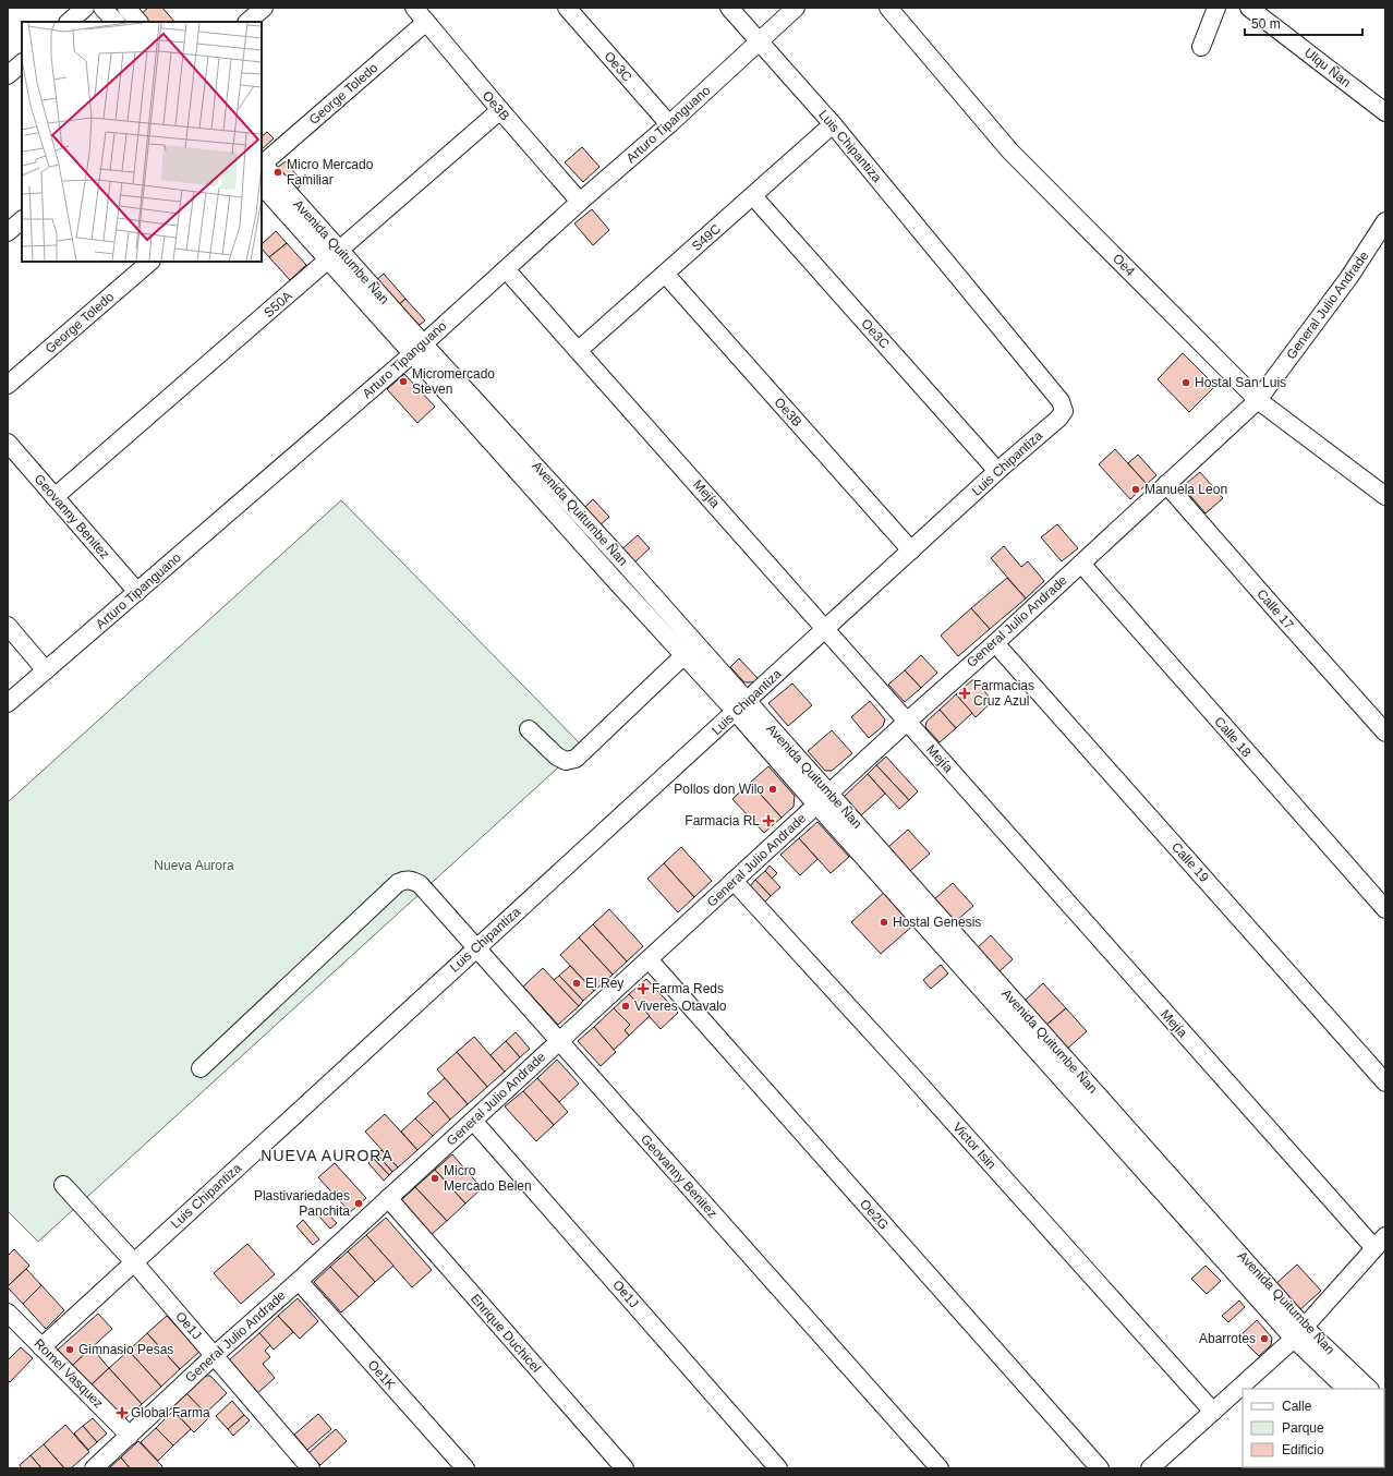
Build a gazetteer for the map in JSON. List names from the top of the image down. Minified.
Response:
{"streets":{"street":["Oe3C","Ulqu Ñan","George Toledo","Oe3B","Arturo Tipanguano","Luis Chipantiza","S49C","Avenida Quitumbe Ñan","Oe4","S50A","General Julio Andrade","Mejía","Geovanny Benitez","Calle 17","Calle 18","Calle 19","Victor Isin","Oe2G","Oe1J","Enrique Duchicel","Romel Vasquez","Oe1K"]},"crossings":[["Oe3C","Arturo Tipanguano"],["Oe3C","Luis Chipantiza"],["Oe3C","S49C"],["George Toledo","Oe3B"],["George Toledo","Avenida Quitumbe Ñan"],["Oe3B","Arturo Tipanguano"],["Oe3B","Luis Chipantiza"],["Oe3B","S49C"],["Oe3B","S50A"],["Arturo Tipanguano","Luis Chipantiza"],["Arturo Tipanguano","Avenida Quitumbe Ñan"],["Arturo Tipanguano","Mejía"],["Arturo Tipanguano","Geovanny Benitez"],["Luis Chipantiza","S49C"],["Luis Chipantiza","Avenida Quitumbe Ñan"],["Luis Chipantiza","Mejía"],["Luis Chipantiza","Geovanny Benitez"],["Luis Chipantiza","Oe1J"],["Luis Chipantiza","Romel Vasquez"],["S49C","Mejía"],["Avenida Quitumbe Ñan","S50A"],["Avenida Quitumbe Ñan","General Julio Andrade"],["Oe4","General Julio Andrade"],["S50A","Geovanny Benitez"],["General Julio Andrade","Mejía"],["General Julio Andrade","Geovanny Benitez"],["General Julio Andrade","Calle 17"],["General Julio Andrade","Calle 18"],["General Julio Andrade","Calle 19"],["General Julio Andrade","Victor Isin"],["General Julio Andrade","Oe2G"],["General Julio Andrade","Oe1J"],["General Julio Andrade","Enrique Duchicel"],["General Julio Andrade","Romel Vasquez"],["General Julio Andrade","Oe1K"]],"districts":["NUEVA AURORA"],"parks":["Nueva Aurora"],"places":{"other":["Micro Mercado Familiar","Micromercado Steven","Hostal San Luis","Manuela Leon","Pollos don Wilo","Hostal Genesis","El Rey","Viveres Otavalo","Micro Mercado Belen","Plastivariedades Panchita","Abarrotes","Gimnasio Pesas"],"health":["Farmacias Cruz Azul","Farmacia RL","Farma Reds","Global Farma"]},"legend":["Calle","Parque","Edificio"],"scale_bar":"50 m"}
